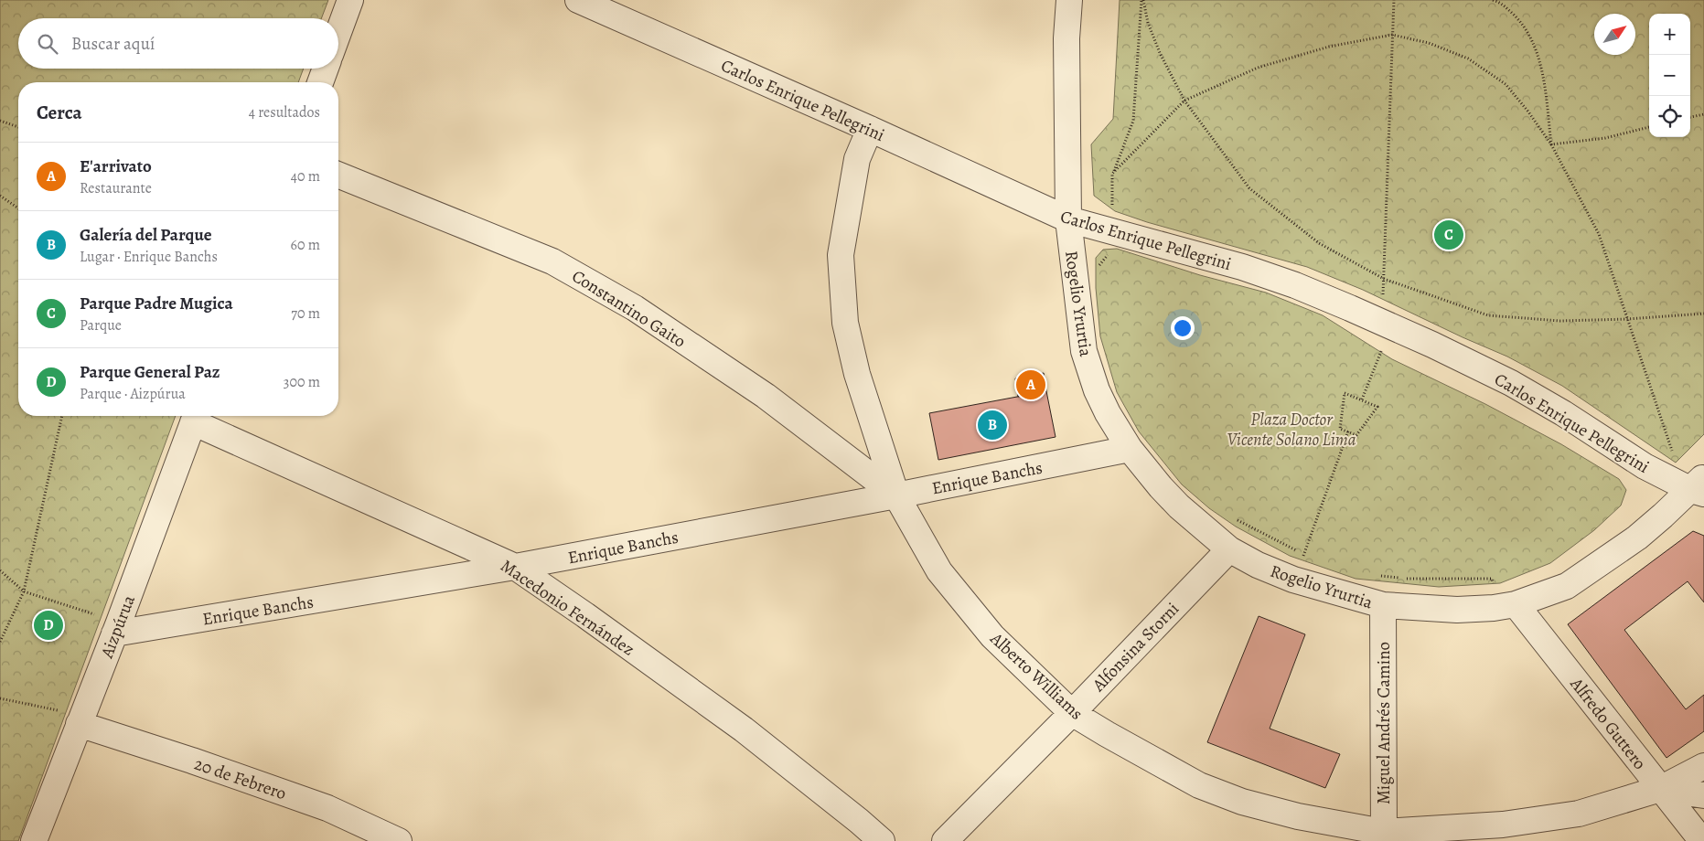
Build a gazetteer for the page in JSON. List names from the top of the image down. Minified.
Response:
{"streets":{"street":["Carlos Enrique Pellegrini","Rogelio Yrurtia","Constantino Gaito","Enrique Banchs","Macedonio Fernández","Aizpúrua","Alfonsina Storni","Alberto Williams","Miguel Andrés Camino","Alfredo Guttero","20 de Febrero"]},"crossings":[["Carlos Enrique Pellegrini","Rogelio Yrurtia"],["Carlos Enrique Pellegrini","Alberto Williams"],["Rogelio Yrurtia","Enrique Banchs"],["Rogelio Yrurtia","Alfonsina Storni"],["Rogelio Yrurtia","Miguel Andrés Camino"],["Rogelio Yrurtia","Alfredo Guttero"],["Constantino Gaito","Enrique Banchs"],["Constantino Gaito","Alberto Williams"],["Enrique Banchs","Macedonio Fernández"],["Enrique Banchs","Aizpúrua"],["Enrique Banchs","Alberto Williams"],["Macedonio Fernández","Aizpúrua"],["Aizpúrua","20 de Febrero"],["Alfonsina Storni","Alberto Williams"],["Alberto Williams","Miguel Andrés Camino"],["Alberto Williams","Alfredo Guttero"]],"parks":["Plaza Doctor Vicente Solano Lima"],"north":"top right","page":{"map_buttons":["+","−"],"search":"Buscar aquí","heading":["Cerca","4 resultados"],"list":[{"mark":"A","name":"E'arrivato","note":"Restaurante","value":"40 m"},{"mark":"B","name":"Galería del Parque","note":"Lugar · Enrique Banchs","value":"60 m"},{"mark":"C","name":"Parque Padre Mugica","note":"Parque","value":"70 m"},{"mark":"D","name":"Parque General Paz","note":"Parque · Aizpúrua","value":"300 m"}],"pins":["C","A","B","D"]}}
